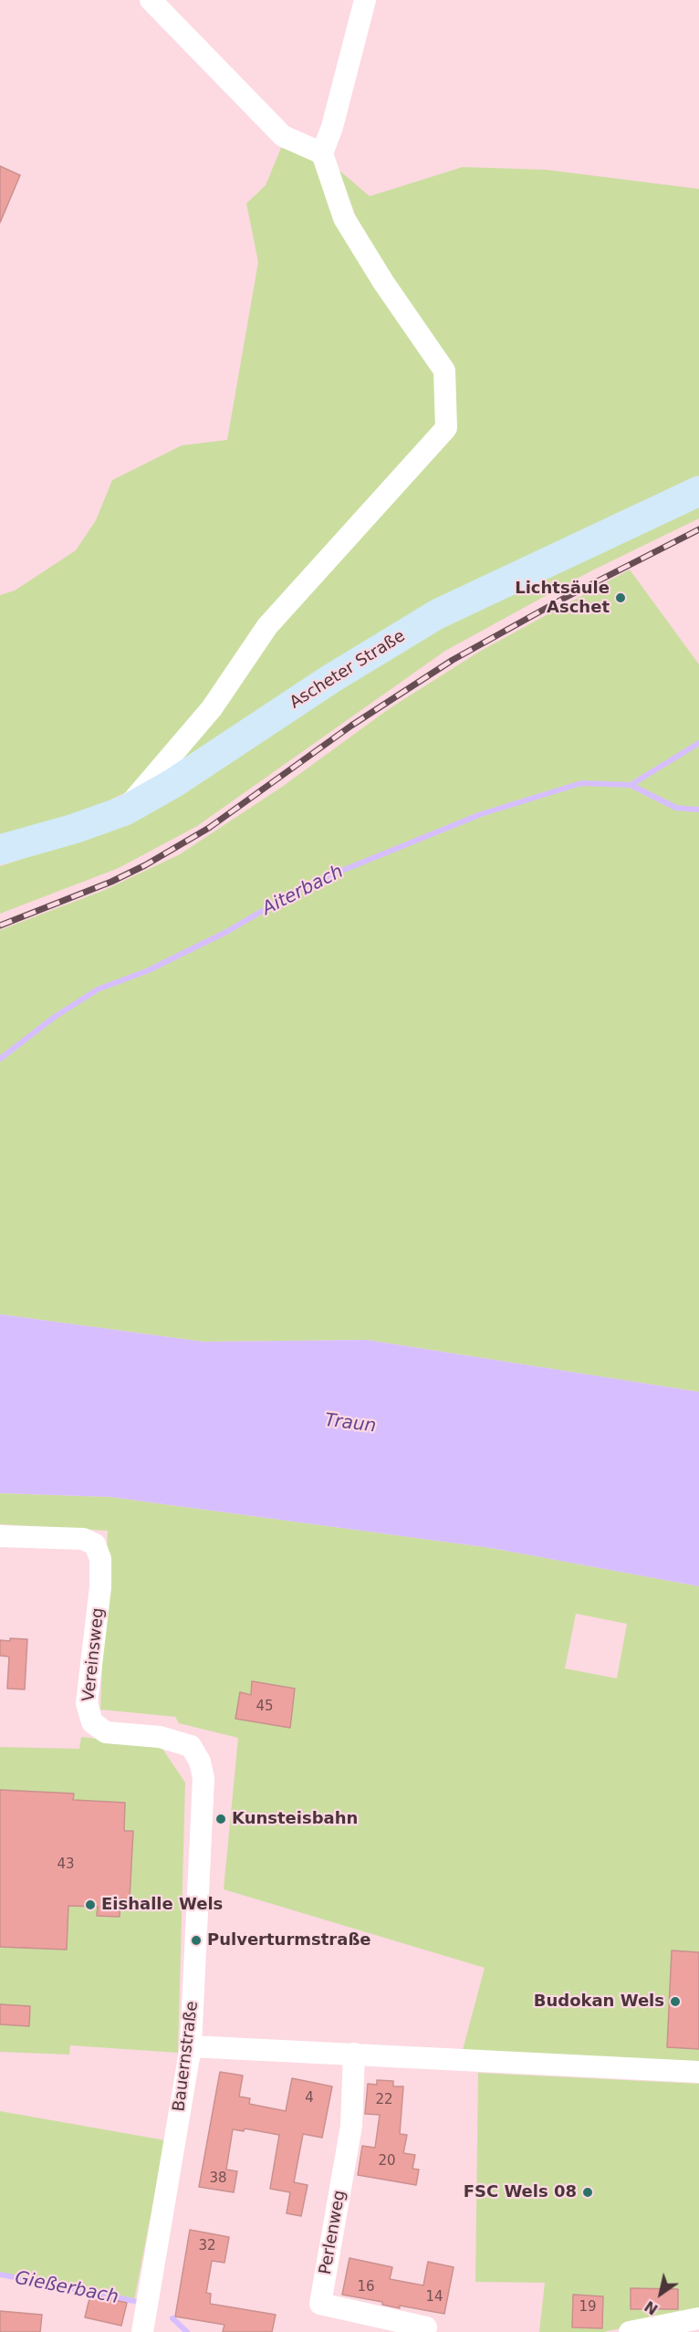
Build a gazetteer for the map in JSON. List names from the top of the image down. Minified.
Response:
{"streets":{"main road":["Ascheter Straße"],"street":["Vereinsweg","Bauernstraße","Perlenweg"]},"crossings":[["Vereinsweg","Bauernstraße"]],"water":["Aiterbach","Traun","Gießerbach"],"places":["Lichtsäule Aschet","Kunsteisbahn","Eishalle Wels","Pulverturmstraße","Budokan Wels","FSC Wels 08"],"house_numbers":["45","43","4","22","20","38","32","16","14","19"],"north":"bottom left"}
